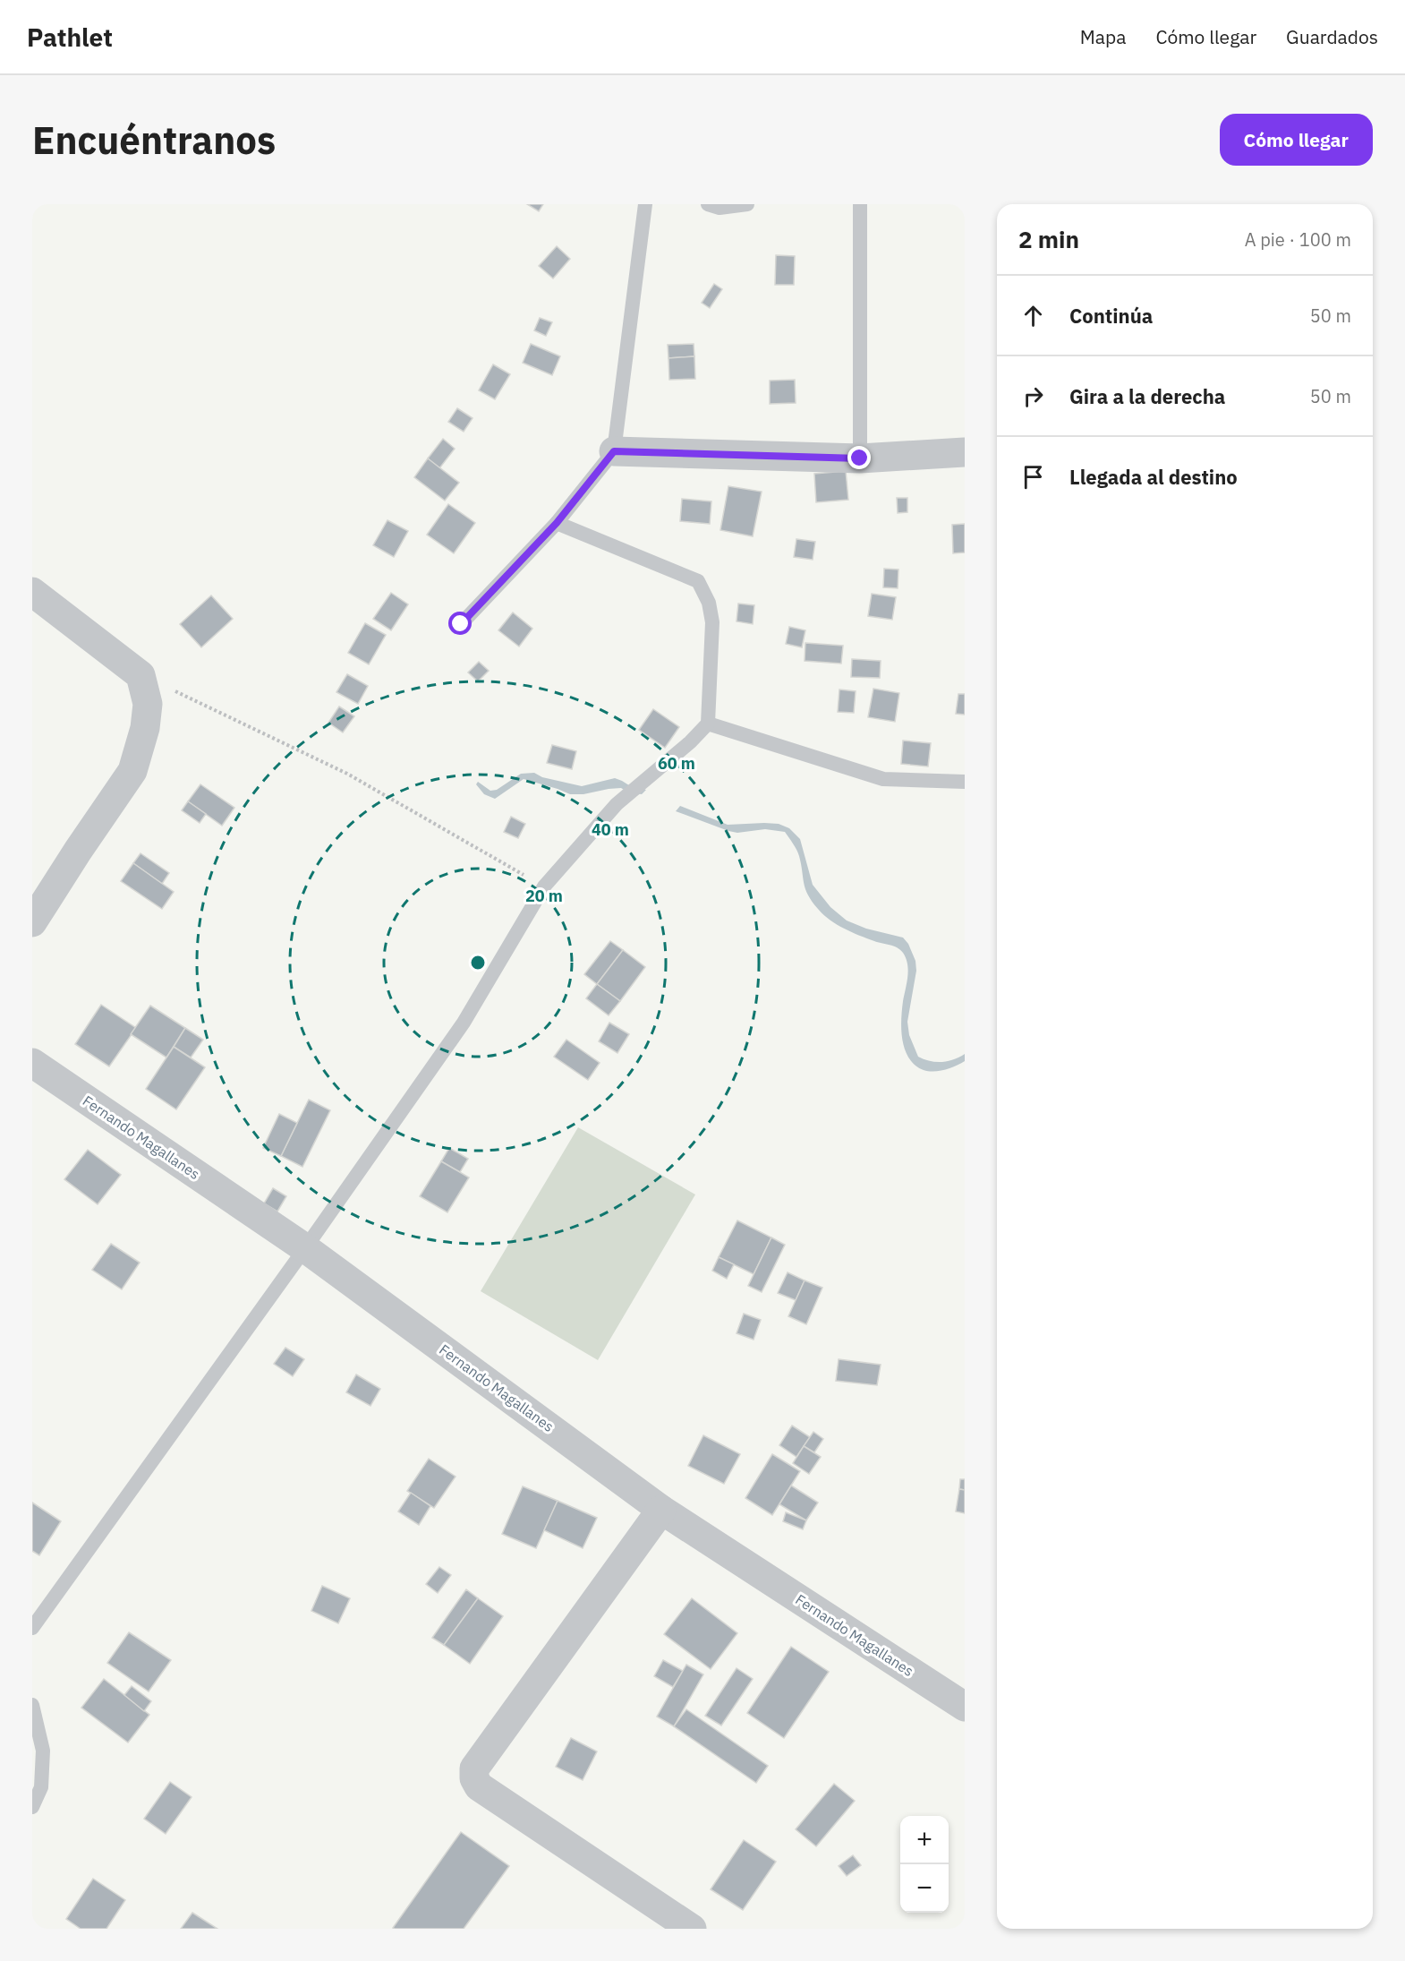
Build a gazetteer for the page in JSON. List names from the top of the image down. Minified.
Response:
{"streets":{"street":["Fernando Magallanes"]},"page":{"header":"Pathlet","nav":["Mapa","Cómo llegar","Guardados"],"buttons":"Cómo llegar","title":"Encuéntranos","heading":["2 min","A pie · 100 m"],"list":[["Continúa","50 m"],["Gira a la derecha","50 m"],"Llegada al destino"],"map_buttons":["+","−"]},"rings":["60 m","40 m","20 m"]}
